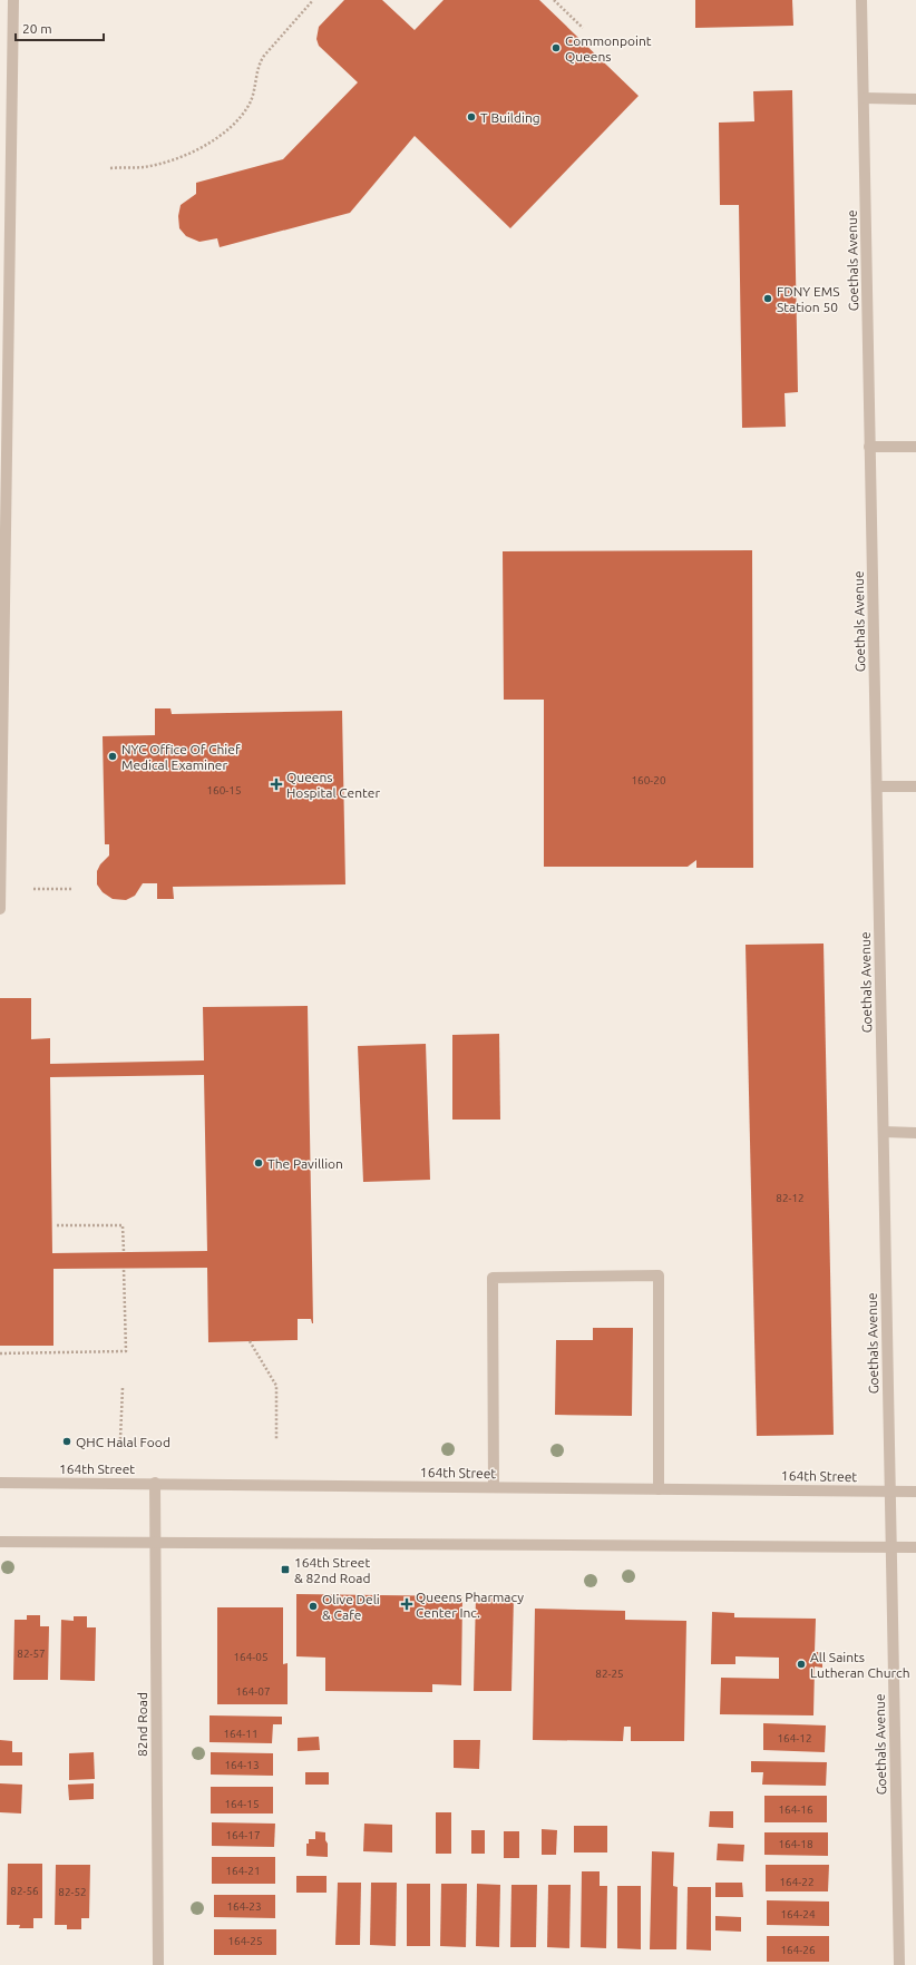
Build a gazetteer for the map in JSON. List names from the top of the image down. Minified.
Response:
{"streets":{"street":["Goethals Avenue","164th Street","82nd Road"]},"crossings":[["Goethals Avenue","164th Street"],["164th Street","82nd Road"]],"places":{"other":["Commonpoint Queens","T Building","FDNY EMS Station 50","NYC Office Of Chief Medical Examiner","The Pavillion","QHC Halal Food","Olive Deli & Cafe","All Saints Lutheran Church"],"health":["Queens Hospital Center","Queens Pharmacy Center Inc."],"transit":["164th Street & 82nd Road"]},"house_numbers":["160-20","160-15","82-12","82-57","164-05","82-25","164-07","164-11","164-12","164-13","164-15","164-16","164-17","164-18","164-21","164-22","82-56","82-52","164-23","164-24","164-25","164-26"],"scale_bar":"20 m"}
